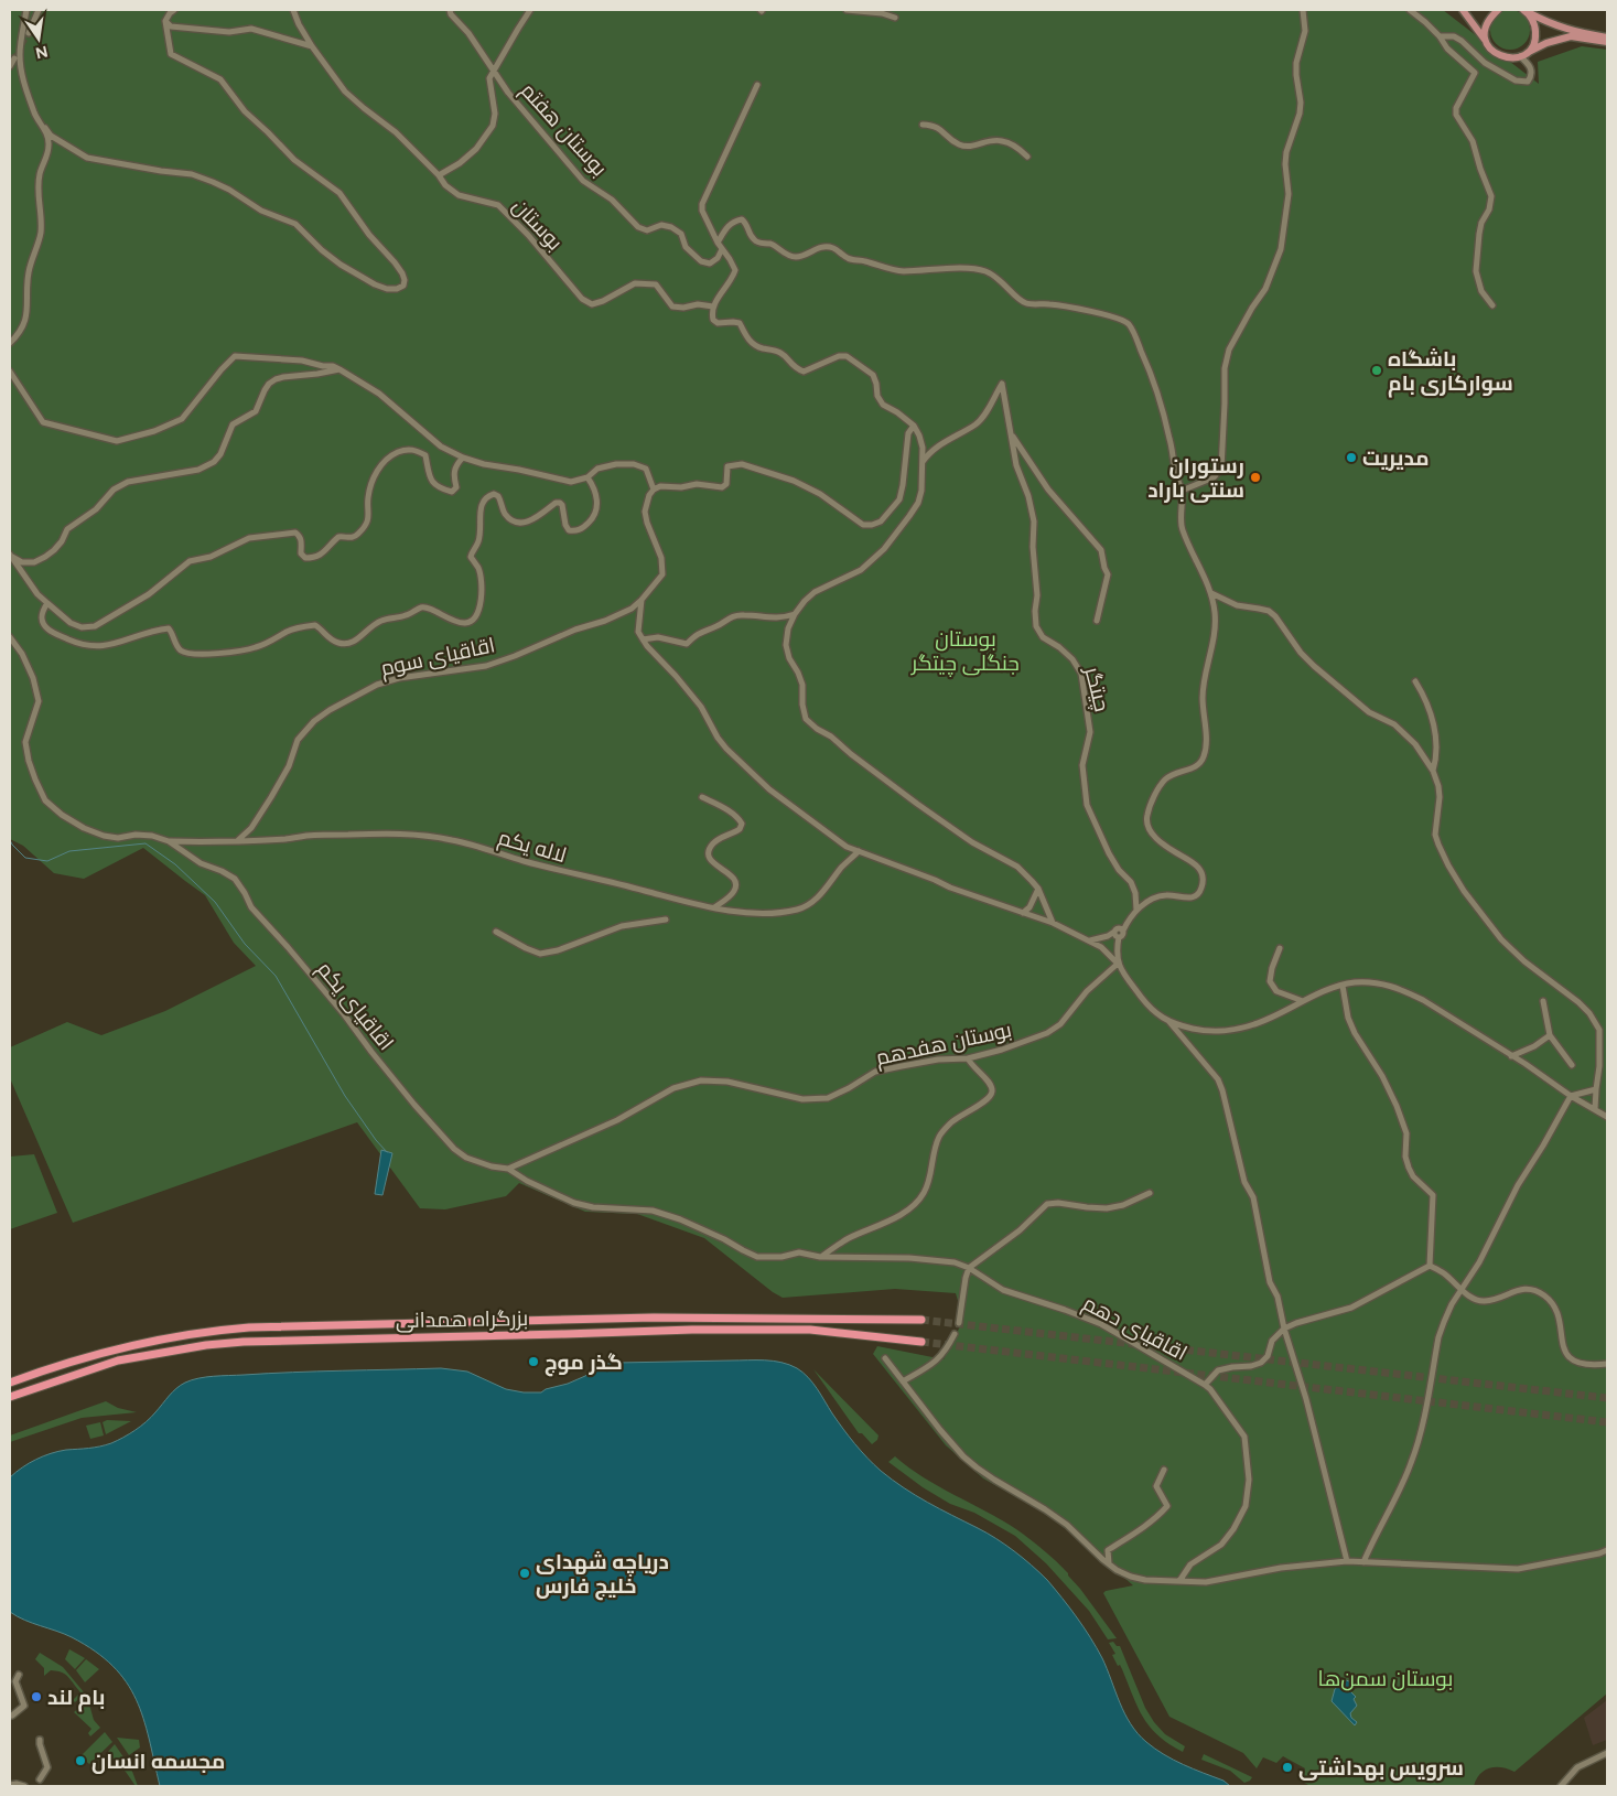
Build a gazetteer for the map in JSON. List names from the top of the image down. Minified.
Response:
{"streets":{"highway":["بزرگراه همدانی"],"street":["بوستان هفتم","بوستان","اقاقیای سوم","چیتگر","لاله یکم","اقاقیای یکم","بوستان هفدهم","اقاقیای دهم"]},"crossings":[["اقاقیای سوم","لاله یکم"],["لاله یکم","اقاقیای یکم"],["اقاقیای یکم","بوستان هفدهم"],["اقاقیای یکم","اقاقیای دهم"]],"parks":["بوستان جنگلی چیتگر","بوستان سمن‌ها"],"places":["باشگاه سوارکاری بام","مدیریت","رستوران سنتی باراد","گذر موج","دریاچه شهدای خلیج فارس","بام لند","مجسمه انسان","سرویس بهداشتی"],"north":"bottom"}
